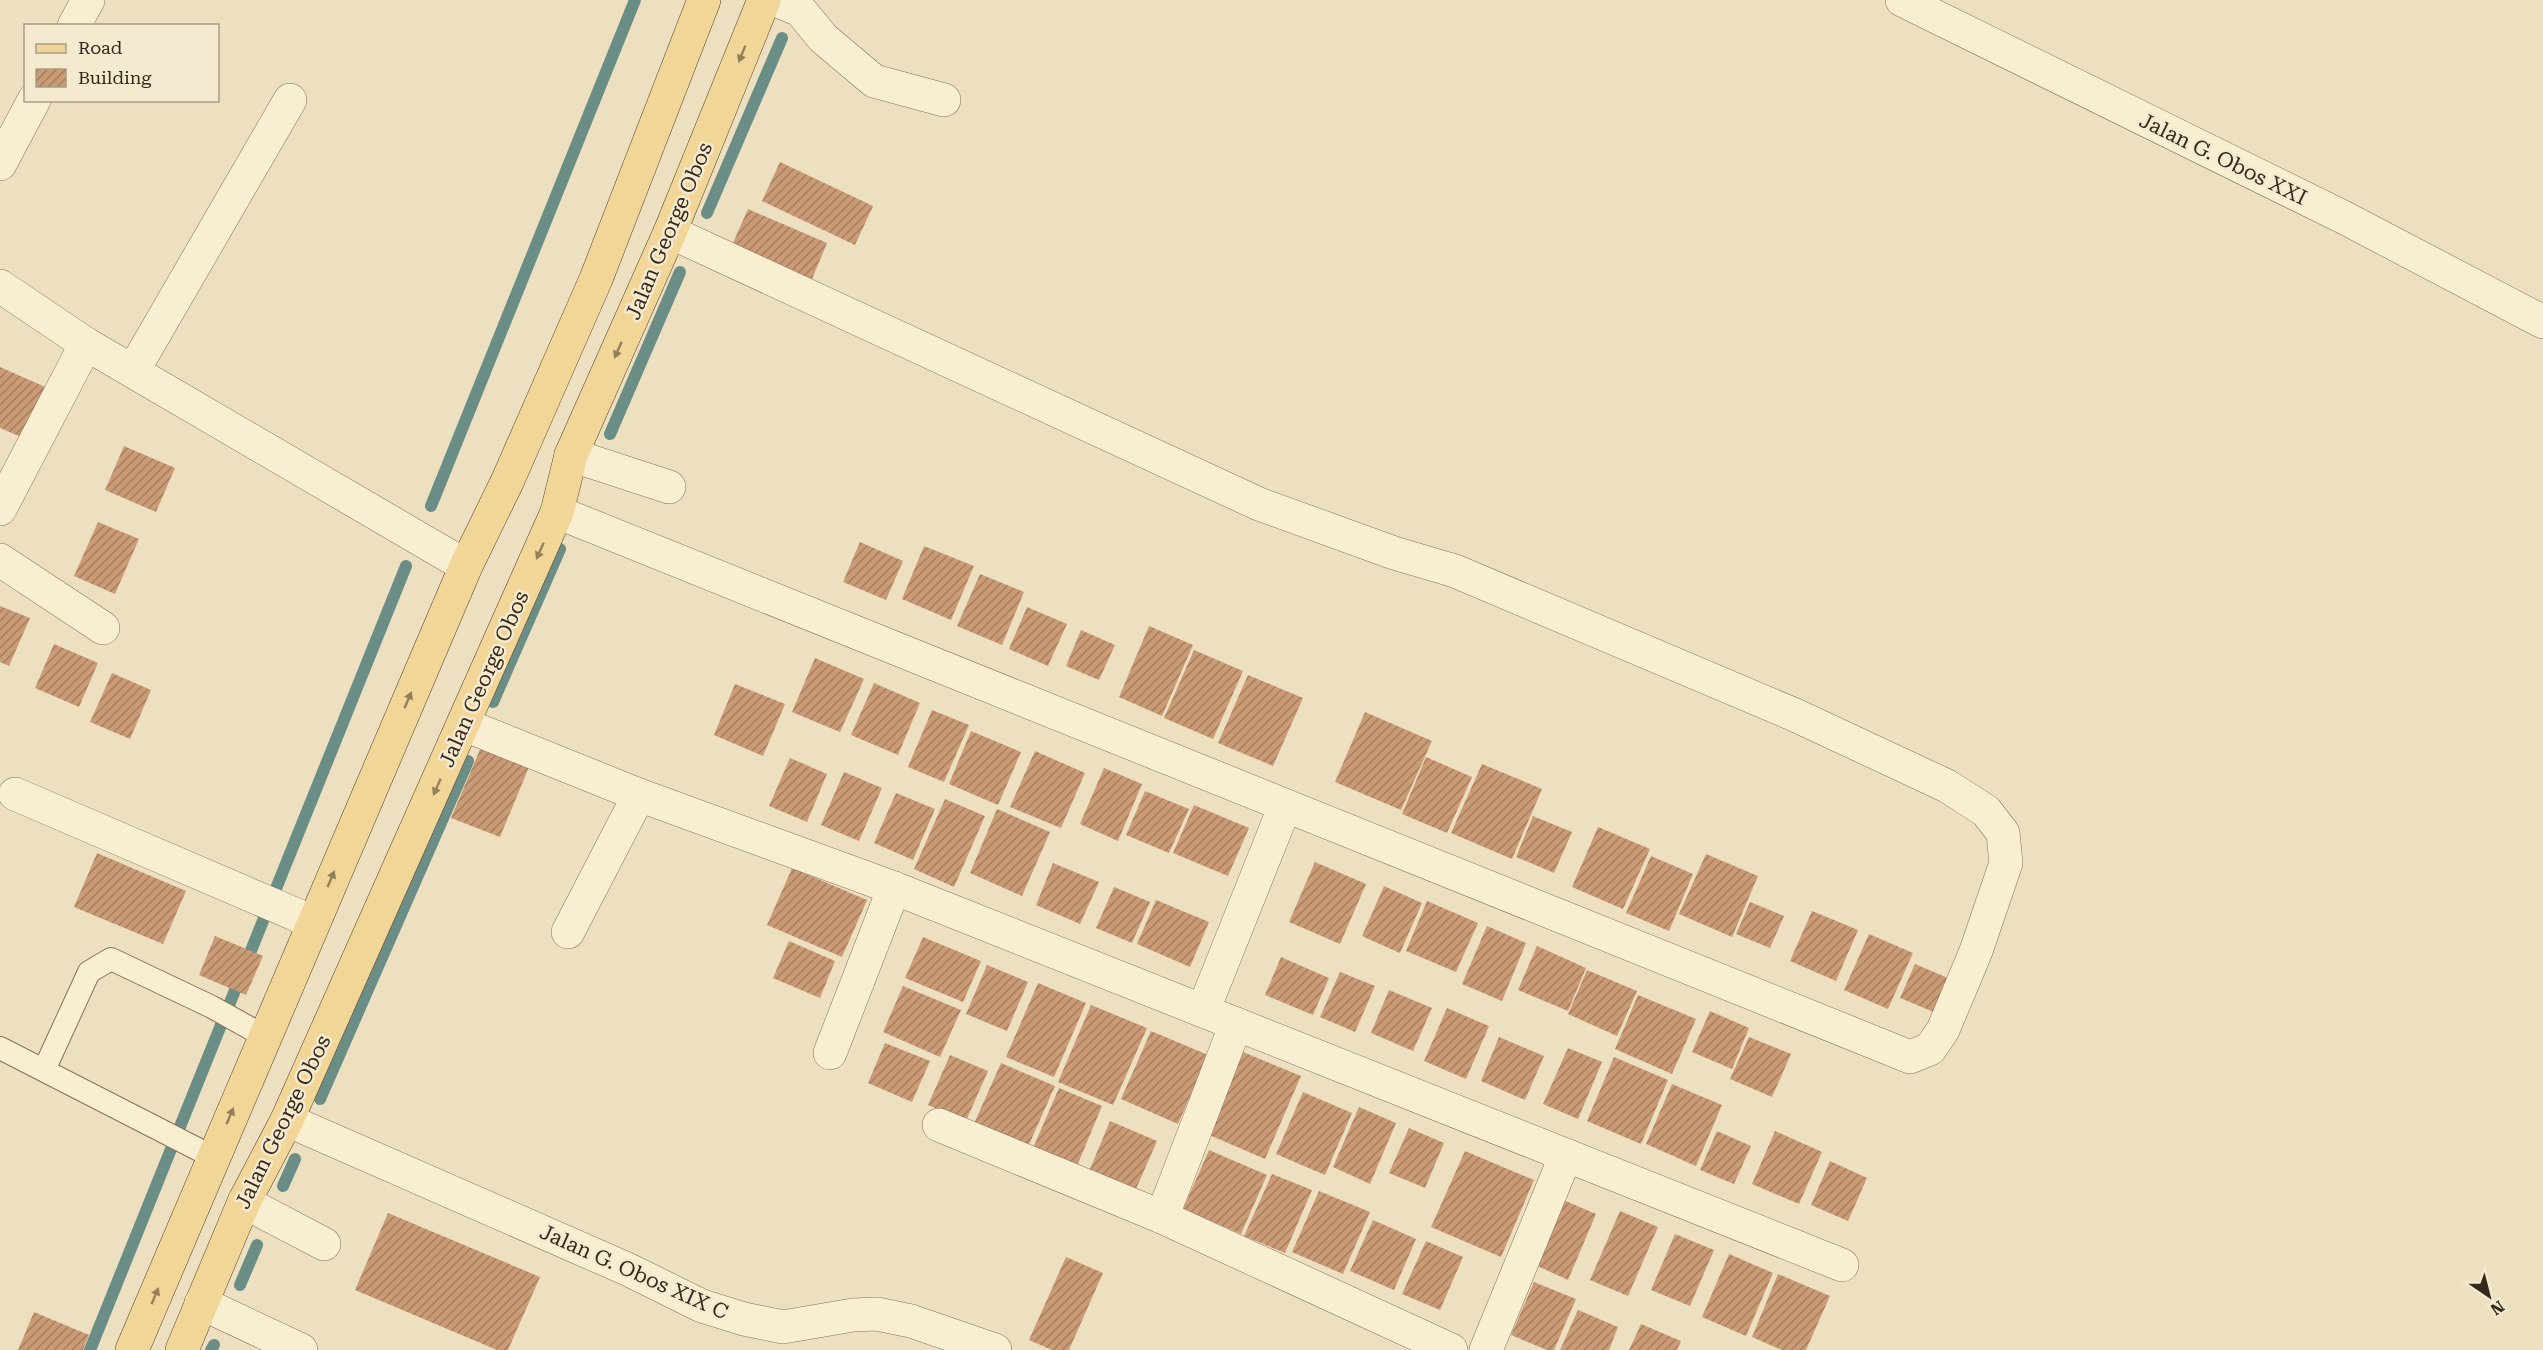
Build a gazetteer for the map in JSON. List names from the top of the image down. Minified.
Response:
{"streets":{"main road":["Jalan George Obos"],"street":["Jalan G. Obos XXI","Jalan G. Obos XIX C"]},"crossings":[["Jalan George Obos","Jalan G. Obos XIX C"]],"legend":["Road","Building"],"north":"bottom right"}
